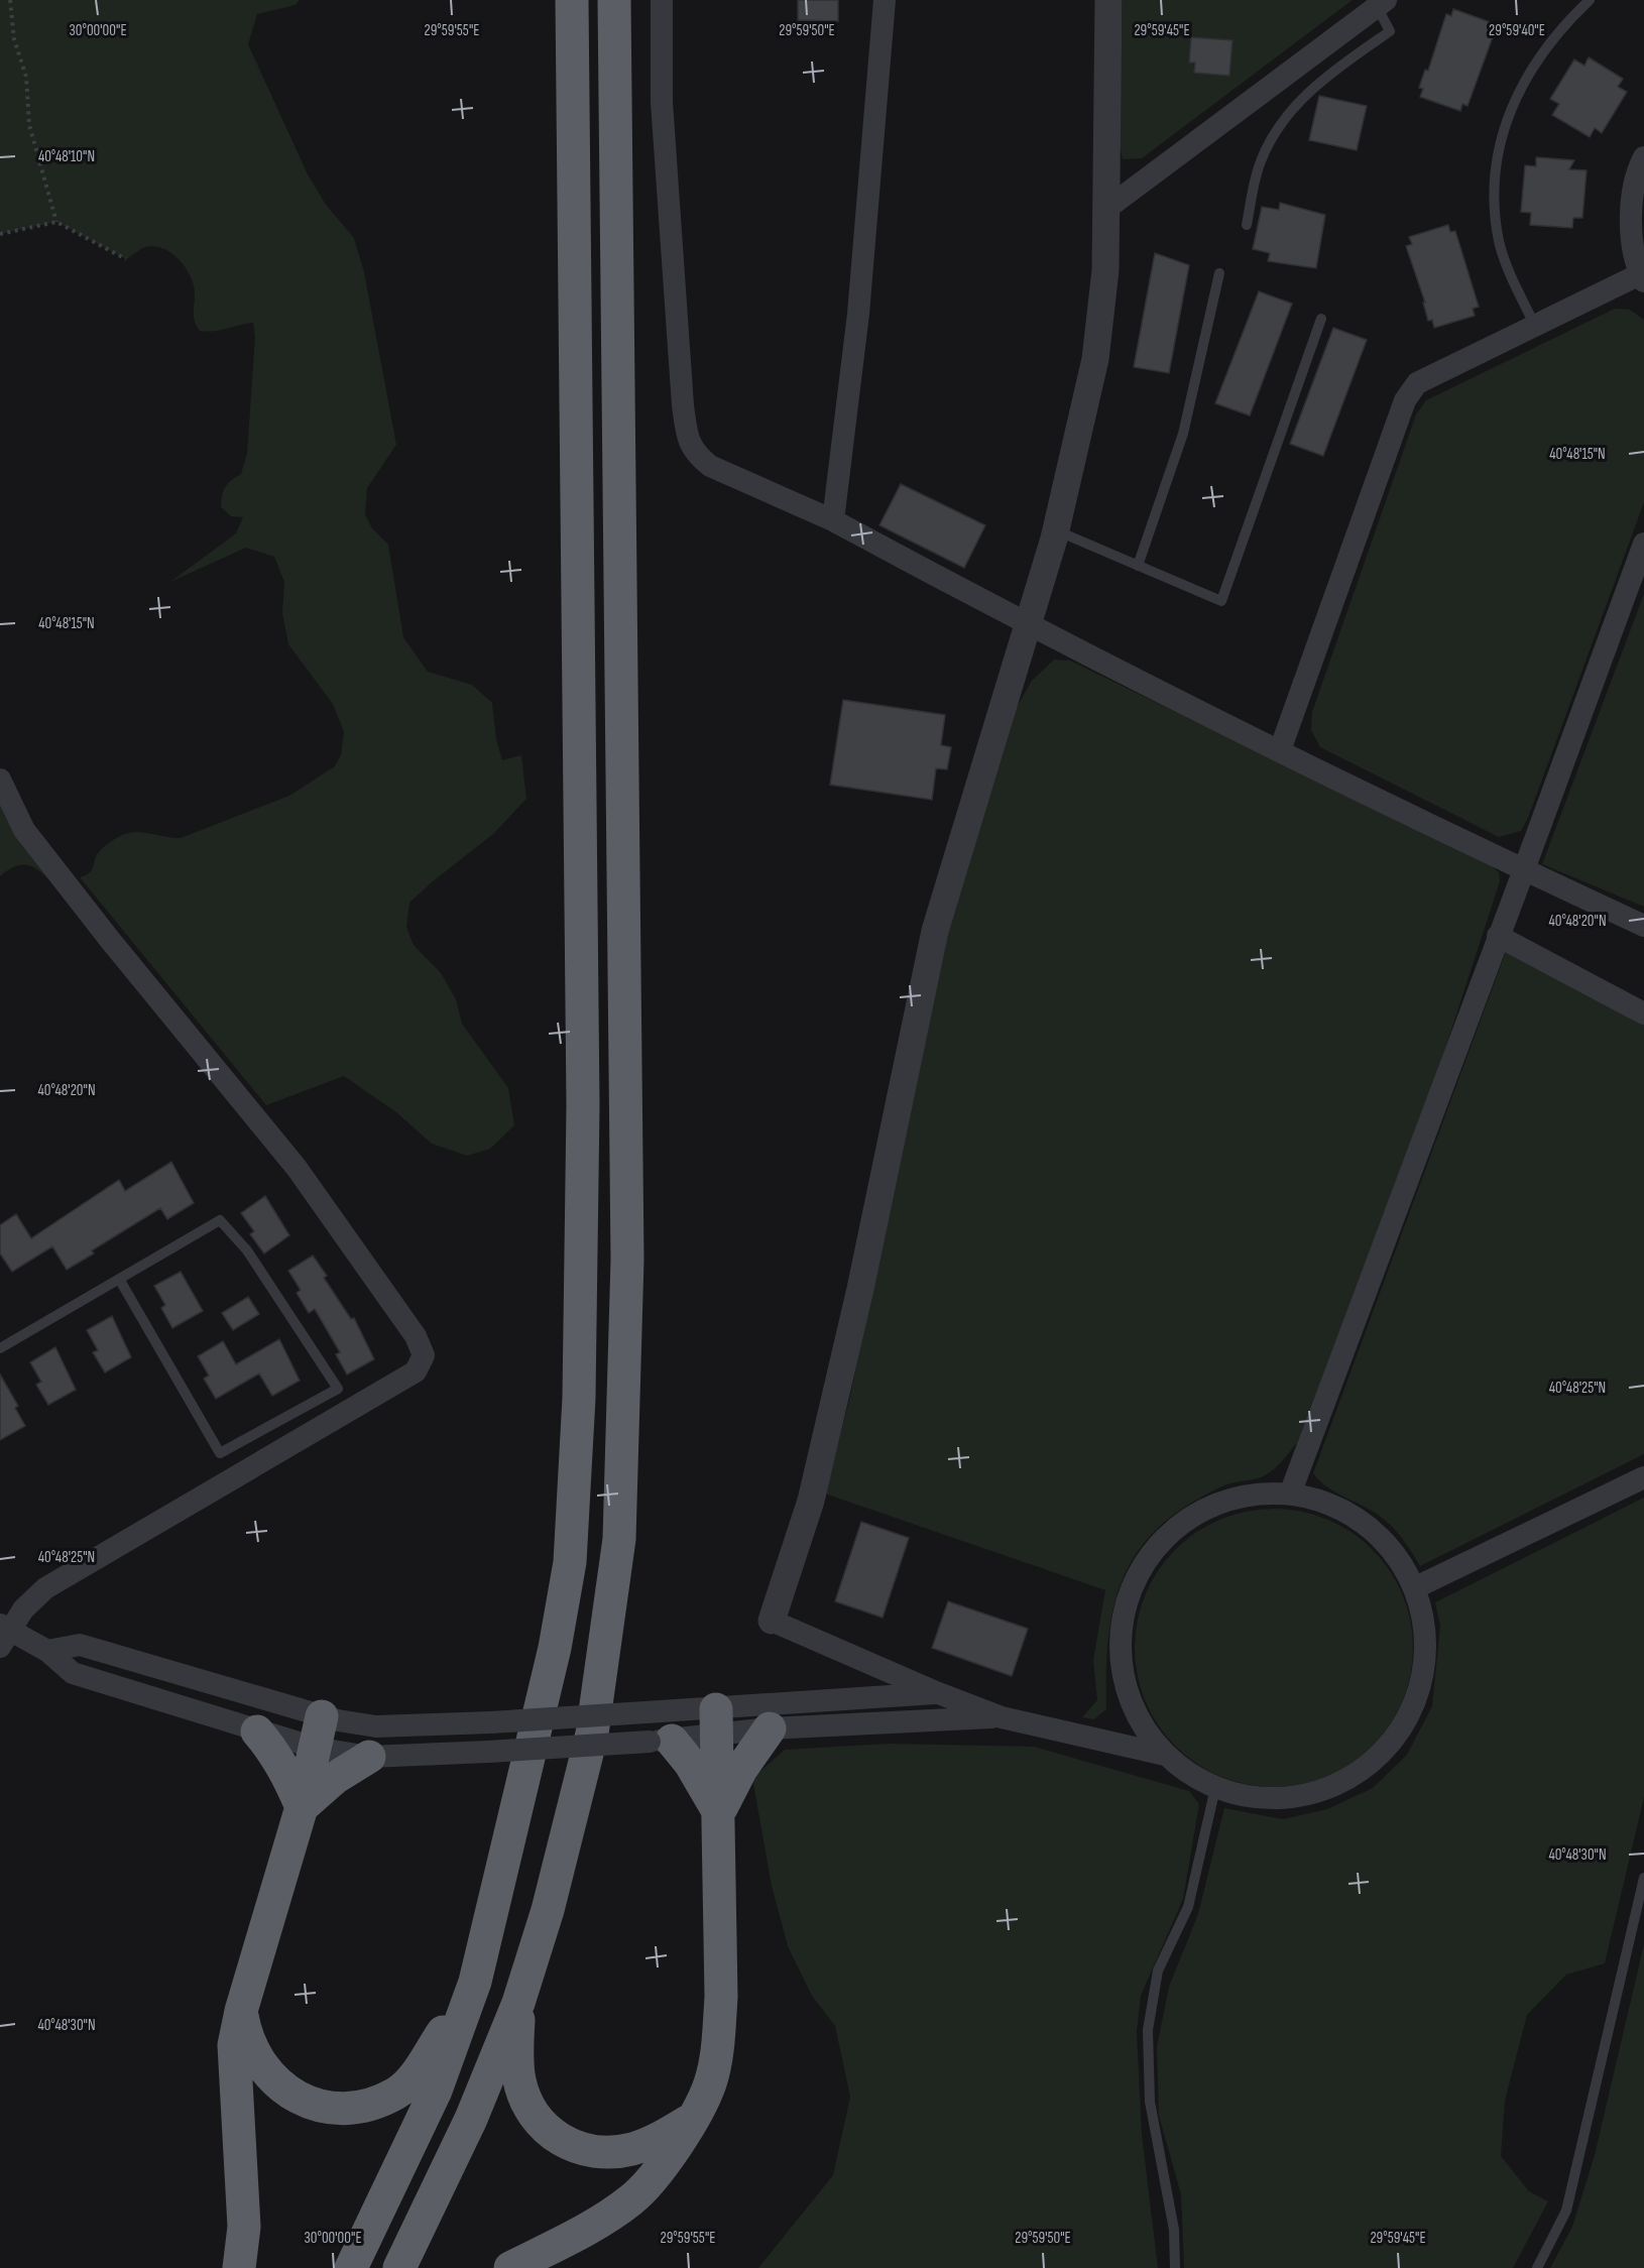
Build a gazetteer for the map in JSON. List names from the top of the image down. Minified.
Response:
{"coordinates":["30°00'00\"E","29°59'55\"E","29°59'50\"E","29°59'45\"E","29°59'40\"E","40°48'10\"N","40°48'15\"N","40°48'20\"N","40°48'25\"N","40°48'30\"N"]}
